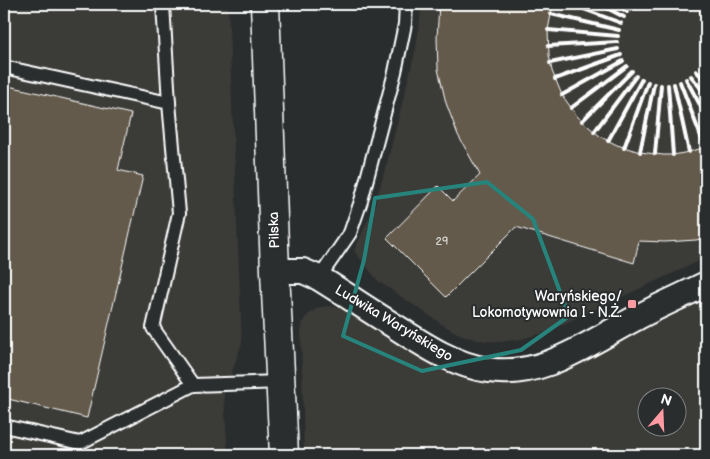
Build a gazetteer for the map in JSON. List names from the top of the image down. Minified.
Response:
{"streets":{"street":["Pilska","Ludwika Waryńskiego"]},"crossings":[["Pilska","Ludwika Waryńskiego"]],"places":{"transit":["Waryńskiego/ Lokomotywownia I - N.Ż."]},"house_numbers":["29"],"north":"top"}
